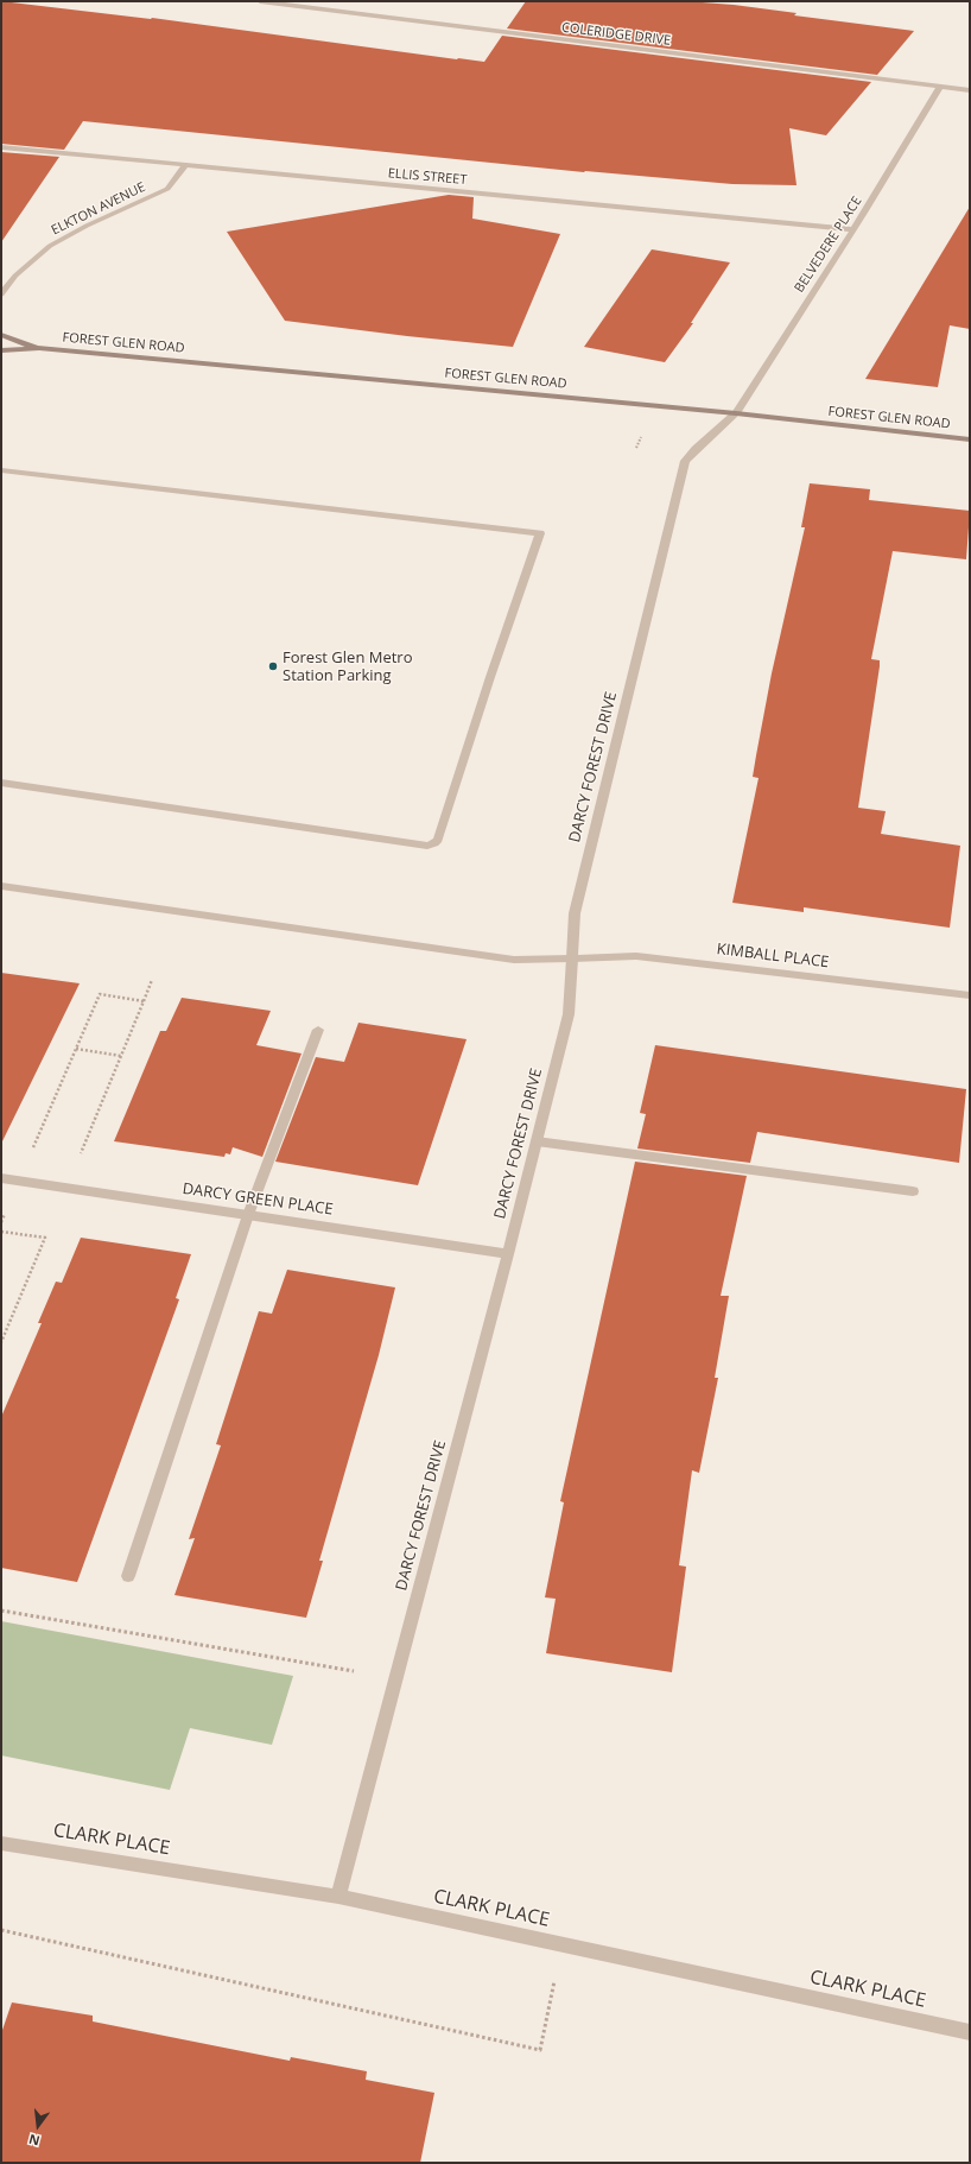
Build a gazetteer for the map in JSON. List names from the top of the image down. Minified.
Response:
{"streets":{"main road":["FOREST GLEN ROAD"],"street":["COLERIDGE DRIVE","ELLIS STREET","ELKTON AVENUE","BELVEDERE PLACE","DARCY FOREST DRIVE","KIMBALL PLACE","DARCY GREEN PLACE","CLARK PLACE"]},"crossings":[["COLERIDGE DRIVE","BELVEDERE PLACE"],["ELLIS STREET","ELKTON AVENUE"],["ELLIS STREET","BELVEDERE PLACE"],["BELVEDERE PLACE","FOREST GLEN ROAD"],["BELVEDERE PLACE","DARCY FOREST DRIVE"],["FOREST GLEN ROAD","DARCY FOREST DRIVE"],["DARCY FOREST DRIVE","KIMBALL PLACE"],["DARCY FOREST DRIVE","DARCY GREEN PLACE"],["DARCY FOREST DRIVE","CLARK PLACE"]],"places":["Forest Glen Metro Station Parking"],"north":"bottom"}
